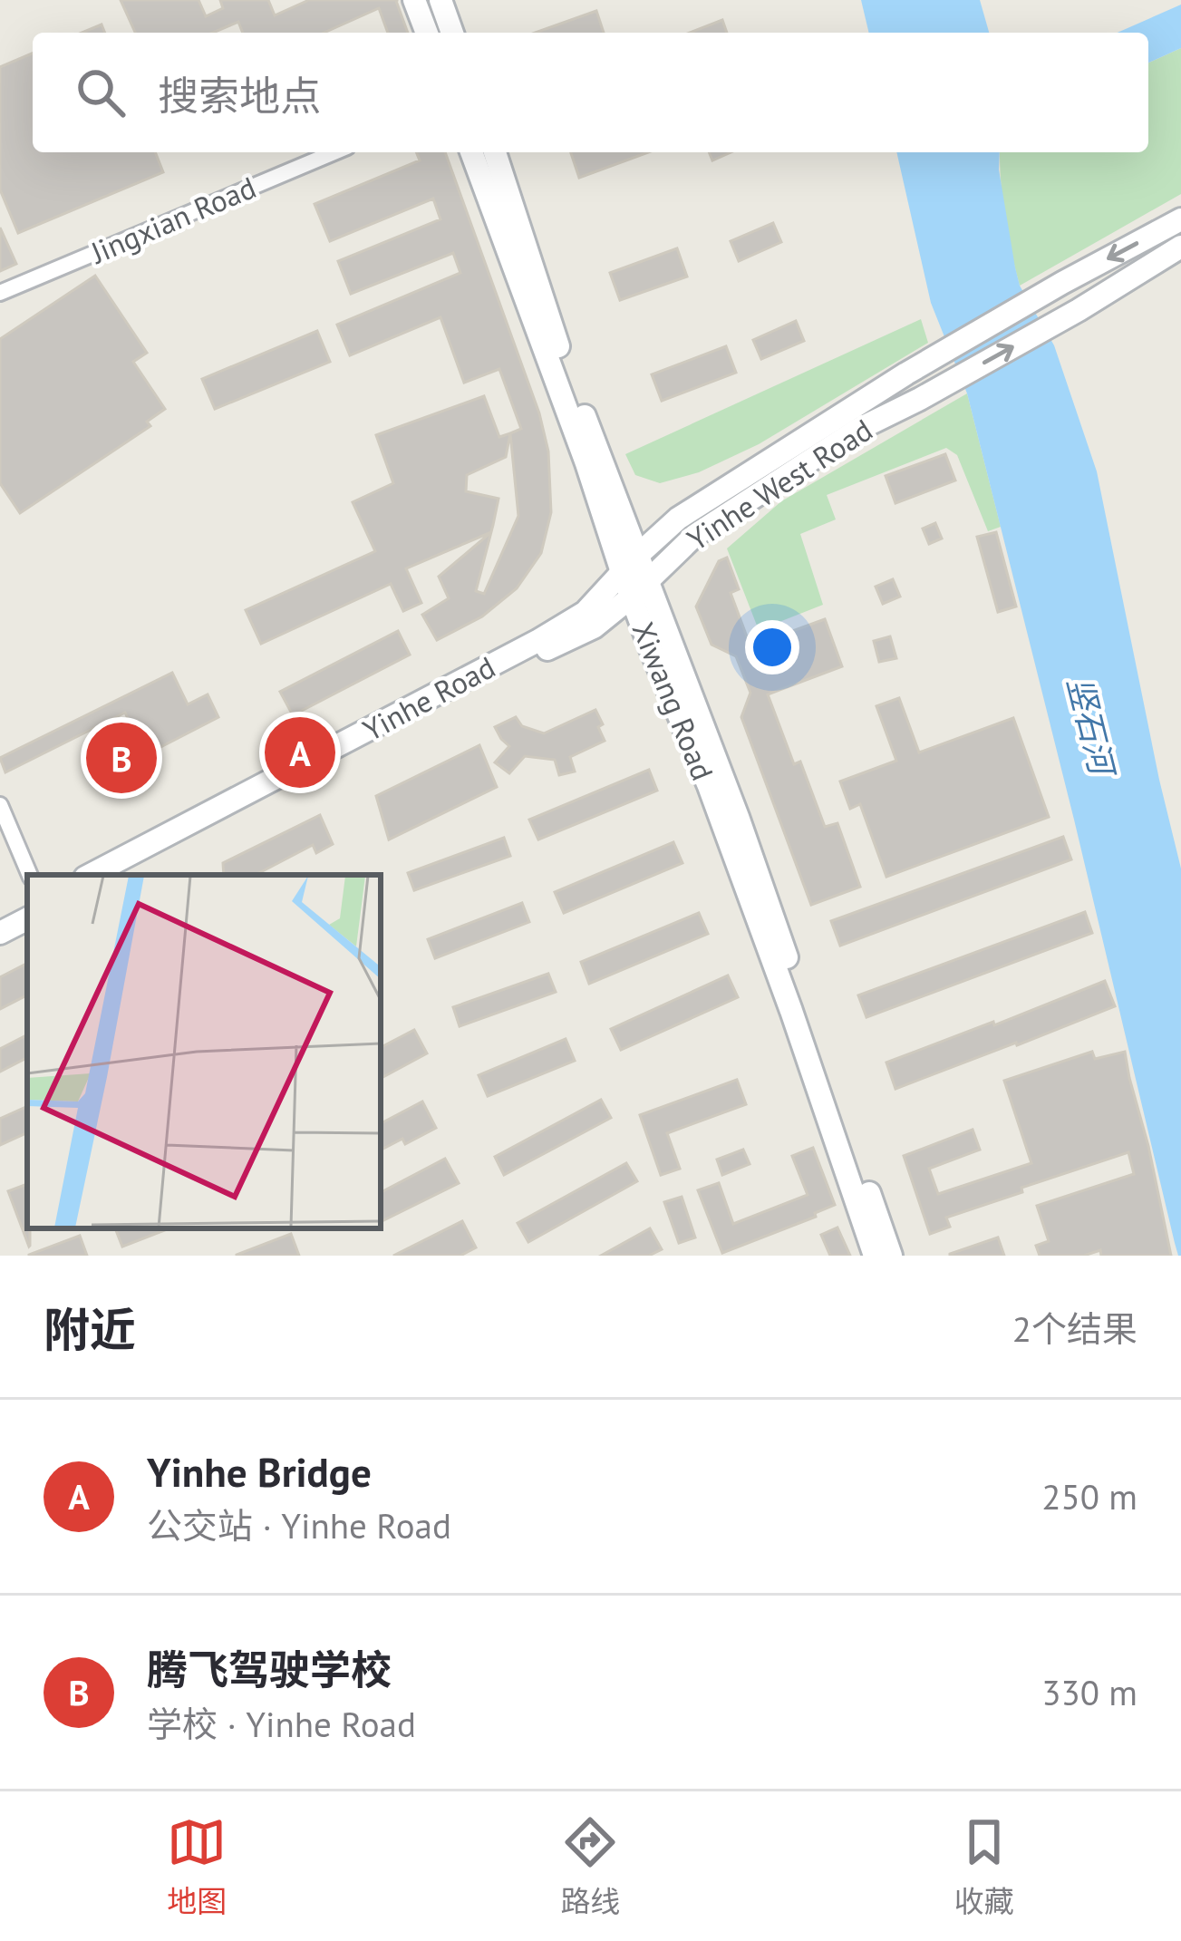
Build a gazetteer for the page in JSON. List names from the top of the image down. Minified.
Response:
{"streets":{"main road":["Yinhe West Road","Yinhe Road","Xiwang Road"],"street":["Jingxian Road"]},"crossings":[["Yinhe West Road","Yinhe Road"],["Yinhe West Road","Xiwang Road"],["Yinhe Road","Xiwang Road"]],"water":["竖石河"],"page":{"search":"搜索地点","pins":["A","B"],"heading":["附近","2个结果"],"list":[{"mark":"A","name":"Yinhe Bridge","note":"公交站 · Yinhe Road","value":"250 m"},{"mark":"B","name":"腾飞驾驶学校","note":"学校 · Yinhe Road","value":"330 m"}],"nav":["地图","路线","收藏"]}}
